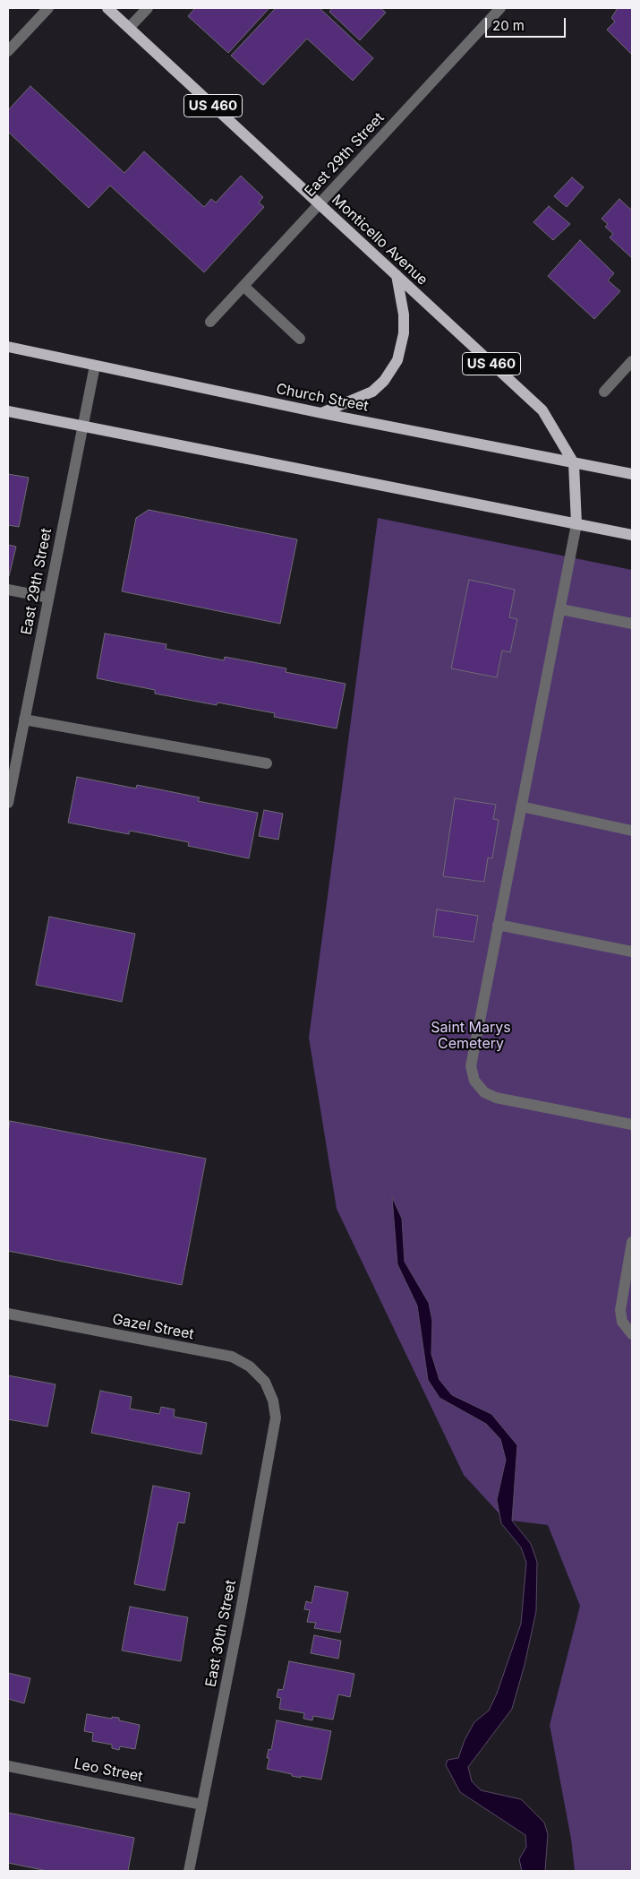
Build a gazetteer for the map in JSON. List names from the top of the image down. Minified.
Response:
{"streets":{"main road":["US 460","Monticello Avenue","Church Street"],"street":["East 29th Street","Gazel Street","East 30th Street","Leo Street"]},"crossings":[["East 29th Street","Monticello Avenue"],["East 29th Street","Church Street"],["Monticello Avenue","Church Street"],["Gazel Street","East 30th Street"],["East 30th Street","Leo Street"]],"parks":["Saint Marys Cemetery"],"scale_bar":"20 m"}
